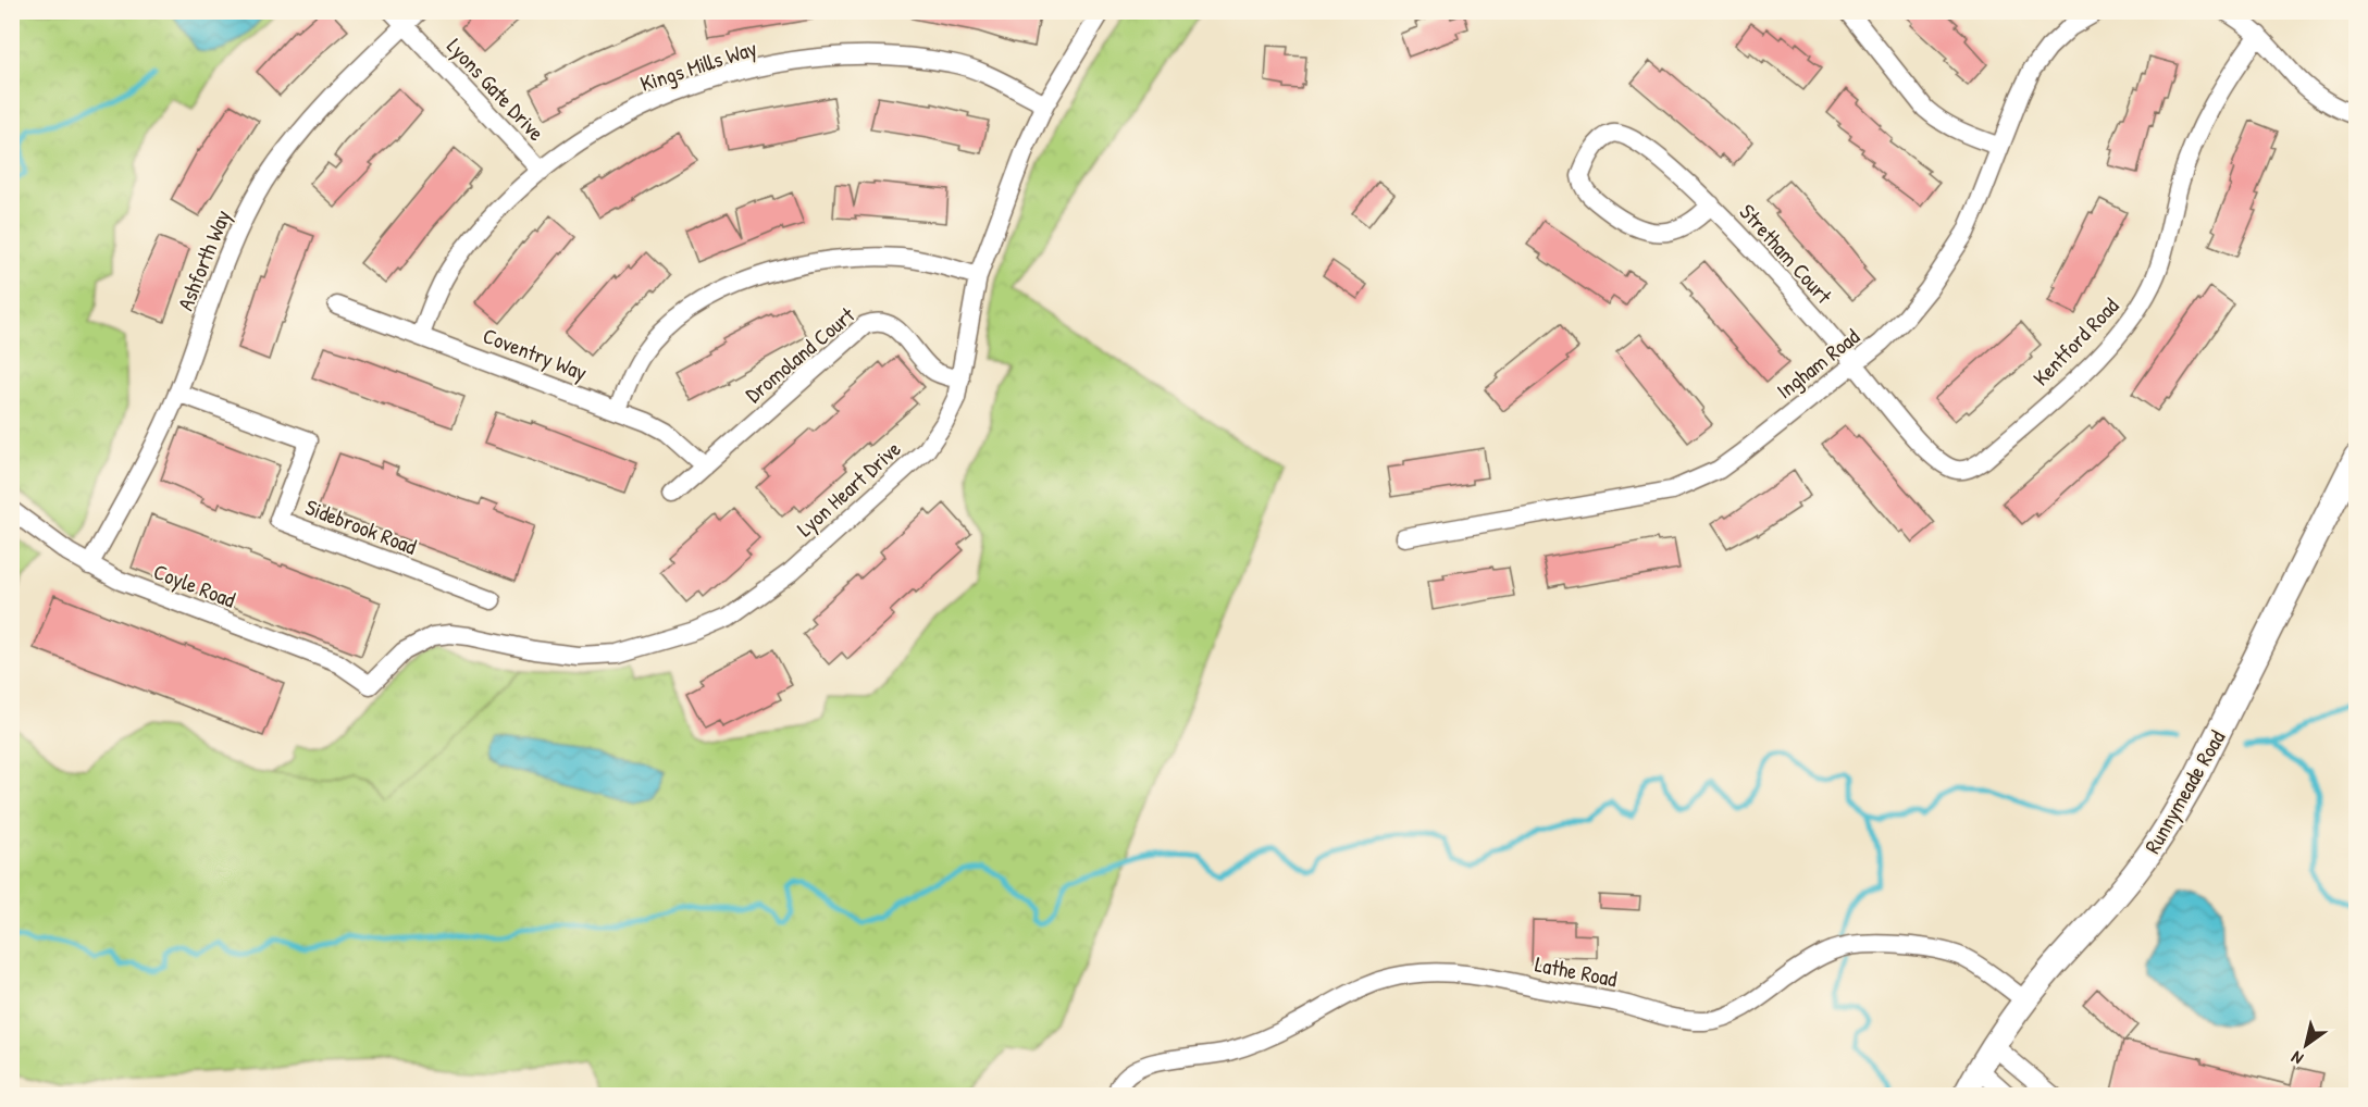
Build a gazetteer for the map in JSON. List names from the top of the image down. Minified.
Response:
{"streets":{"street":["Kings Mills Way","Lyons Gate Drive","Stretham Court","Ashforth Way","Kentford Road","Coventry Way","Dromoland Court","Ingham Road","Lyon Heart Drive","Sidebrook Road","Coyle Road","Runnymeade Road","Lathe Road"]},"crossings":[["Kings Mills Way","Lyons Gate Drive"],["Kings Mills Way","Coventry Way"],["Kings Mills Way","Lyon Heart Drive"],["Lyons Gate Drive","Ashforth Way"],["Stretham Court","Kentford Road"],["Stretham Court","Ingham Road"],["Ashforth Way","Sidebrook Road"],["Ashforth Way","Coyle Road"],["Kentford Road","Ingham Road"],["Coventry Way","Dromoland Court"],["Dromoland Court","Lyon Heart Drive"],["Lyon Heart Drive","Coyle Road"],["Runnymeade Road","Lathe Road"]],"north":"bottom left"}
